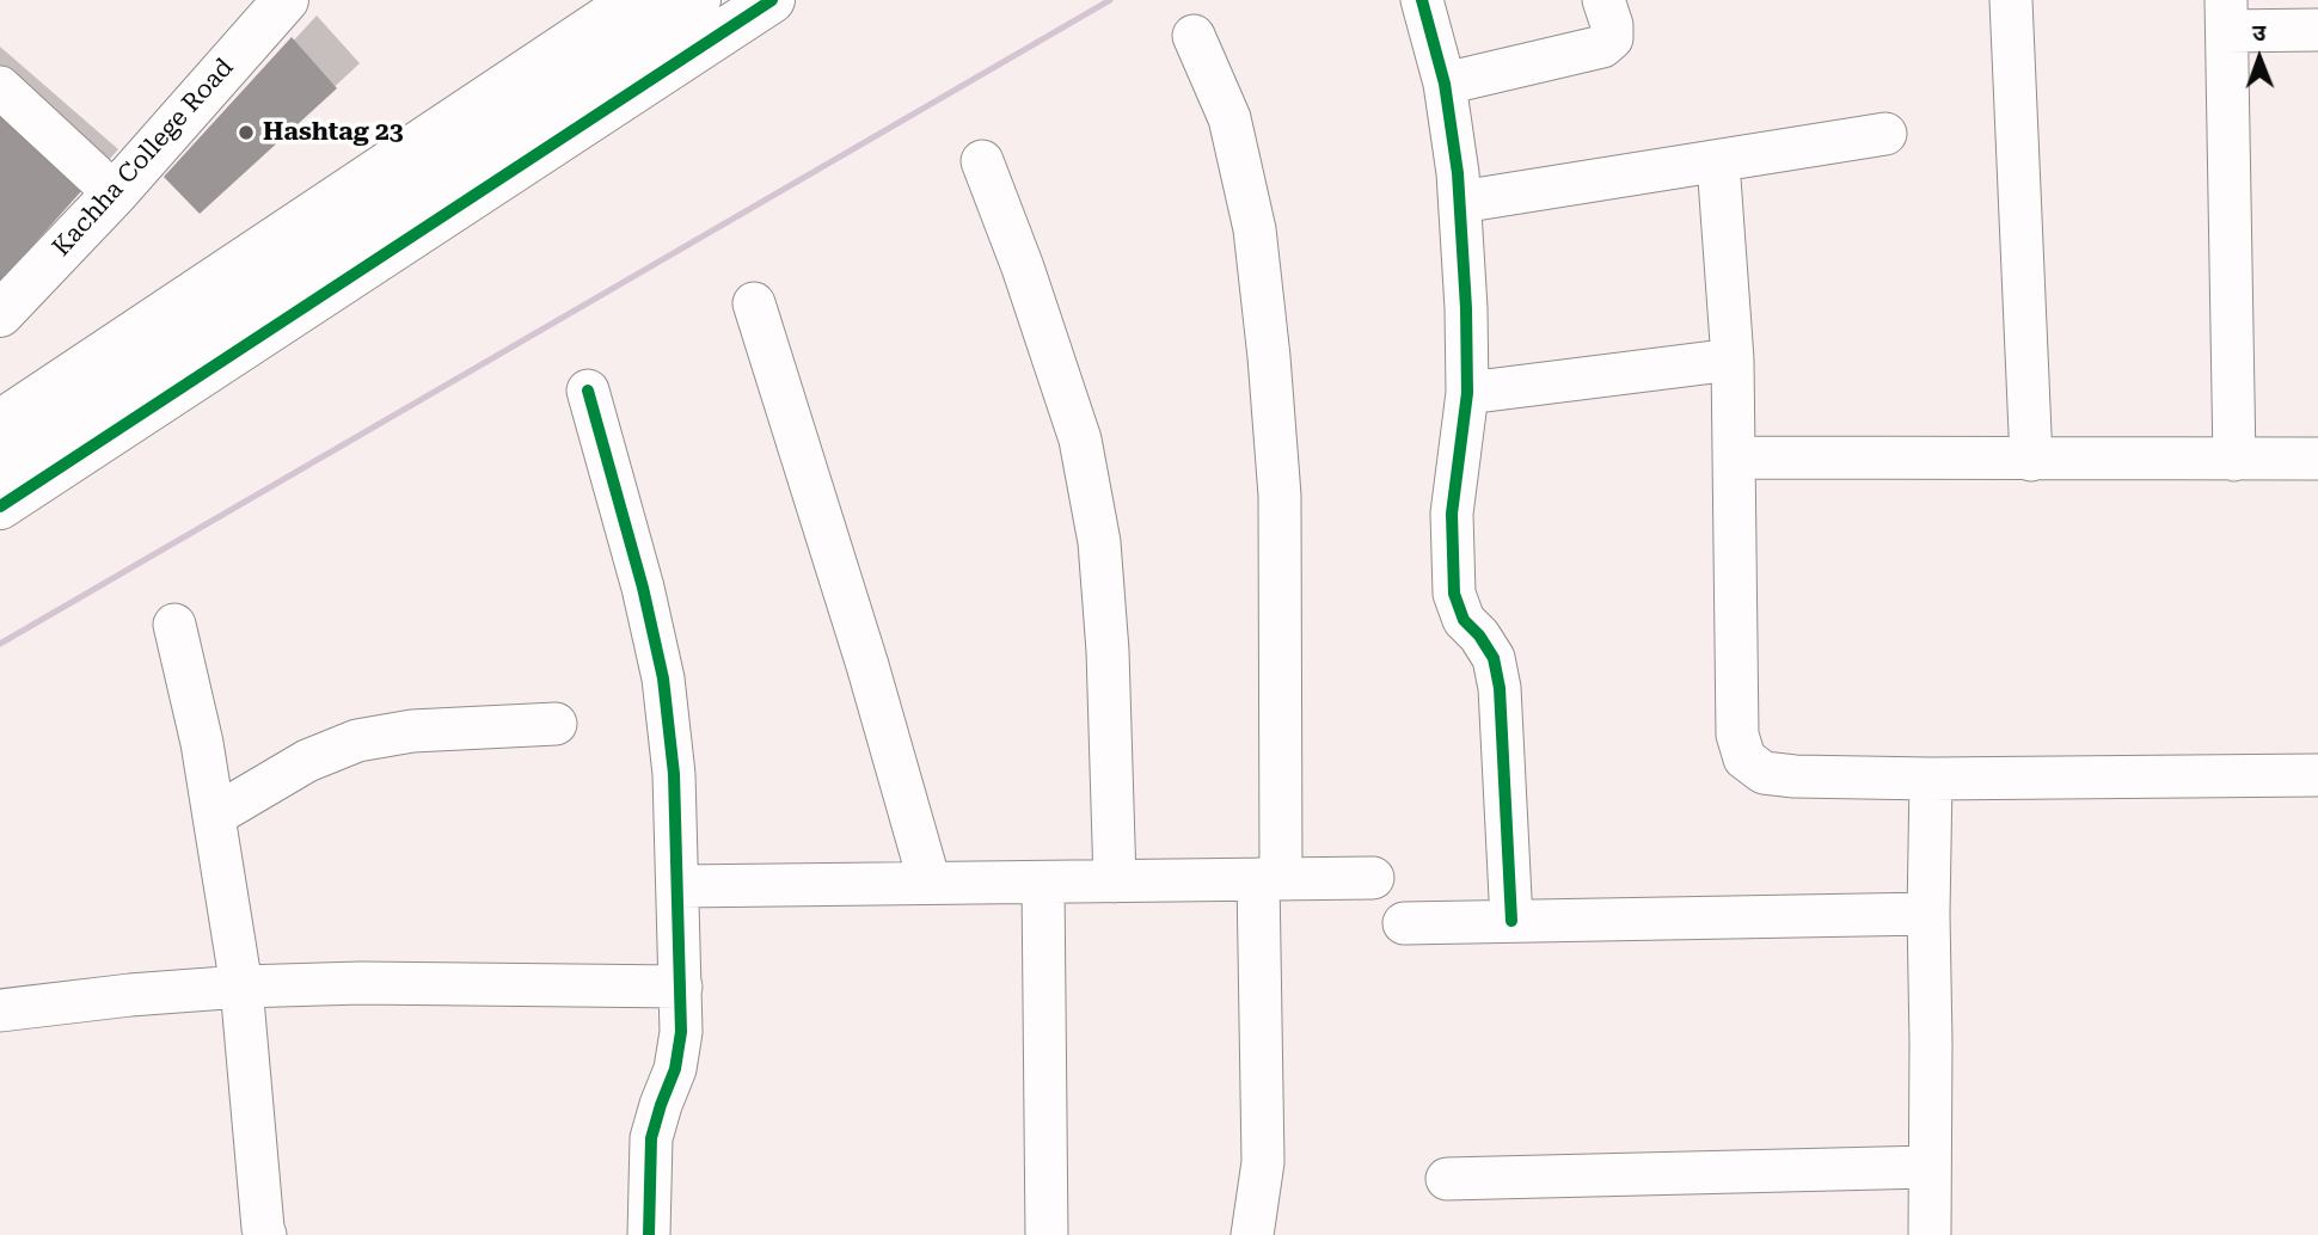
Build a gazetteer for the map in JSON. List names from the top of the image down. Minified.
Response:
{"streets":{"street":["Kachha College Road"]},"places":["Hashtag 23"],"north":"top"}
